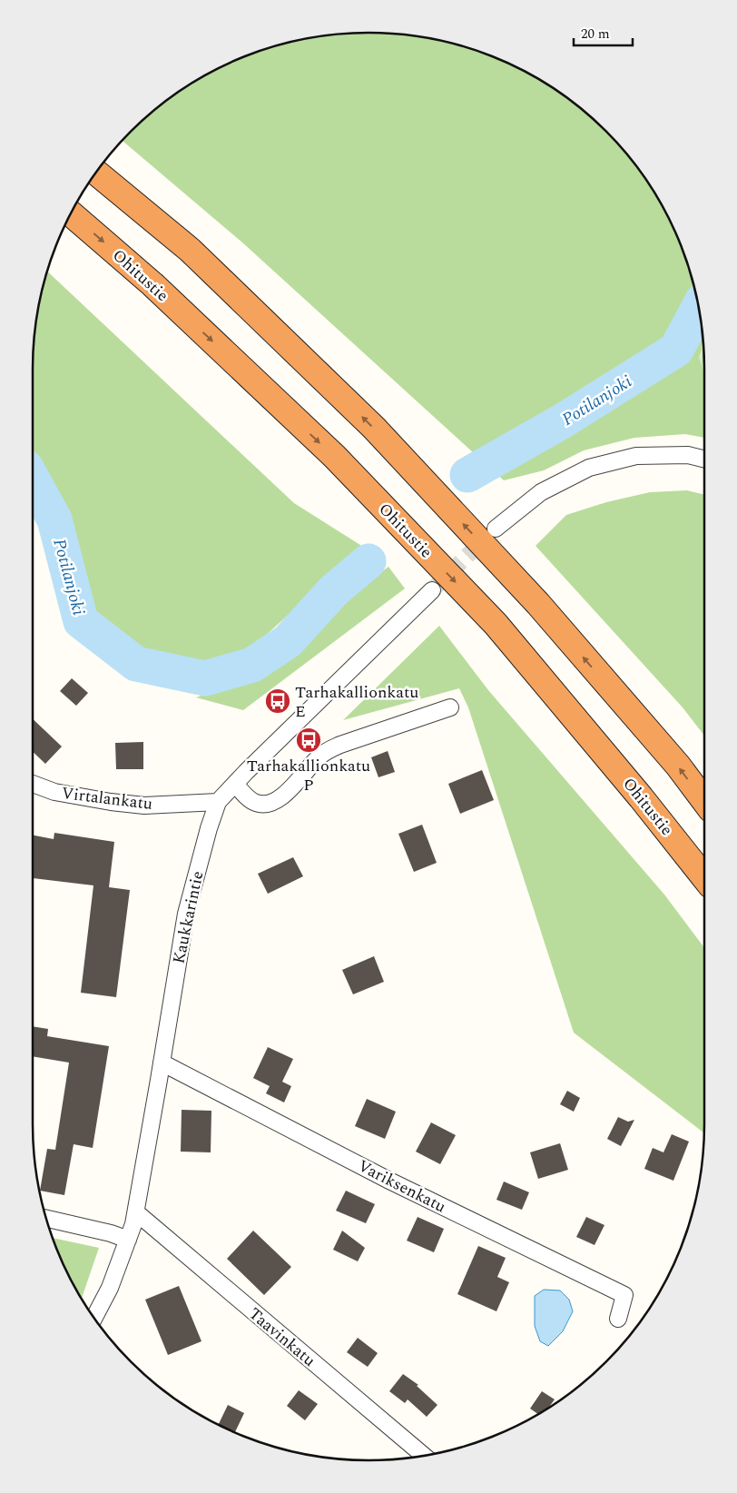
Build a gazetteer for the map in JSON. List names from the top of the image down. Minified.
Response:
{"streets":{"highway":["Ohitustie"],"street":["Virtalankatu","Kaukkarintie","Variksenkatu","Taavinkatu"]},"crossings":[["Virtalankatu","Kaukkarintie"],["Kaukkarintie","Variksenkatu"],["Kaukkarintie","Taavinkatu"]],"water":["Potilanjoki"],"places":{"bus stop":["Tarhakallionkatu E","Tarhakallionkatu P"]},"scale_bar":"20 m"}
